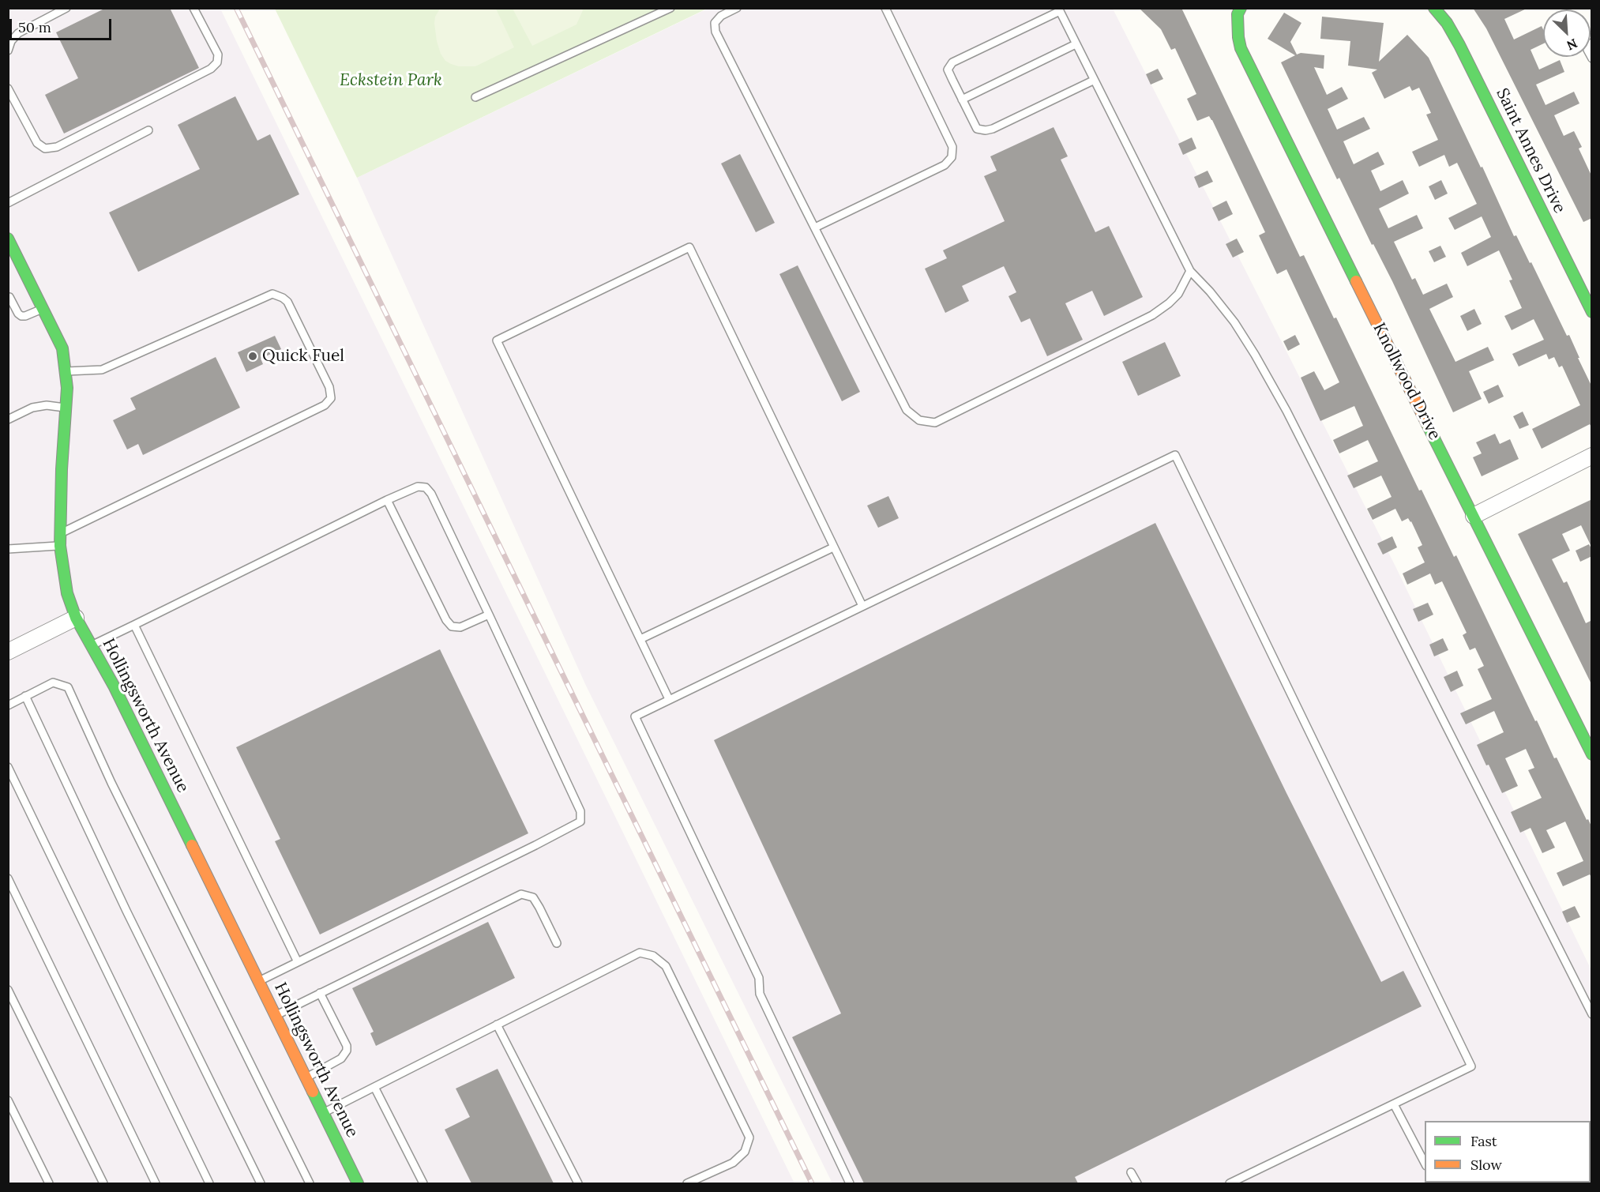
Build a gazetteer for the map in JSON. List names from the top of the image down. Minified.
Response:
{"streets":{"street":["Saint Annes Drive","Knollwood Drive","Hollingsworth Avenue"]},"parks":["Eckstein Park"],"places":["Quick Fuel"],"legend":["Fast","Slow"],"scale_bar":"50 m","north":"bottom right"}
